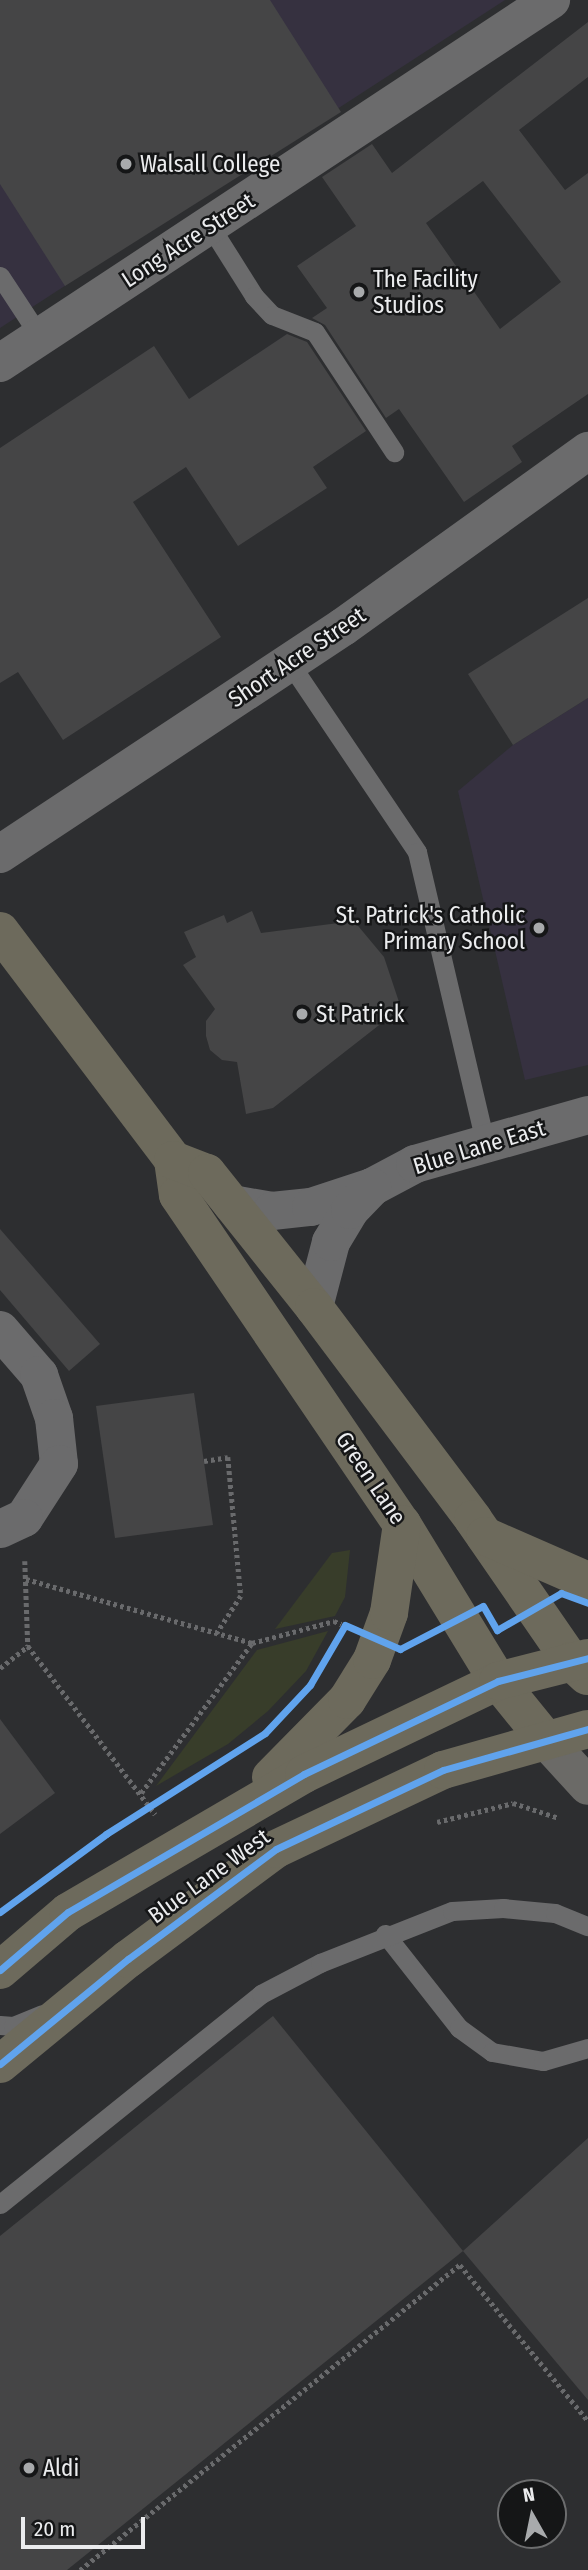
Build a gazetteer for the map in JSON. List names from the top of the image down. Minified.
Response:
{"streets":{"highway":["Green Lane","Blue Lane West"],"street":["Long Acre Street","Short Acre Street","Blue Lane East"]},"crossings":[["Green Lane","Blue Lane West"]],"places":["Walsall College","The Facility Studios","St. Patrick's Catholic Primary School","St Patrick","Aldi"],"scale_bar":"20 m","north":"top"}
